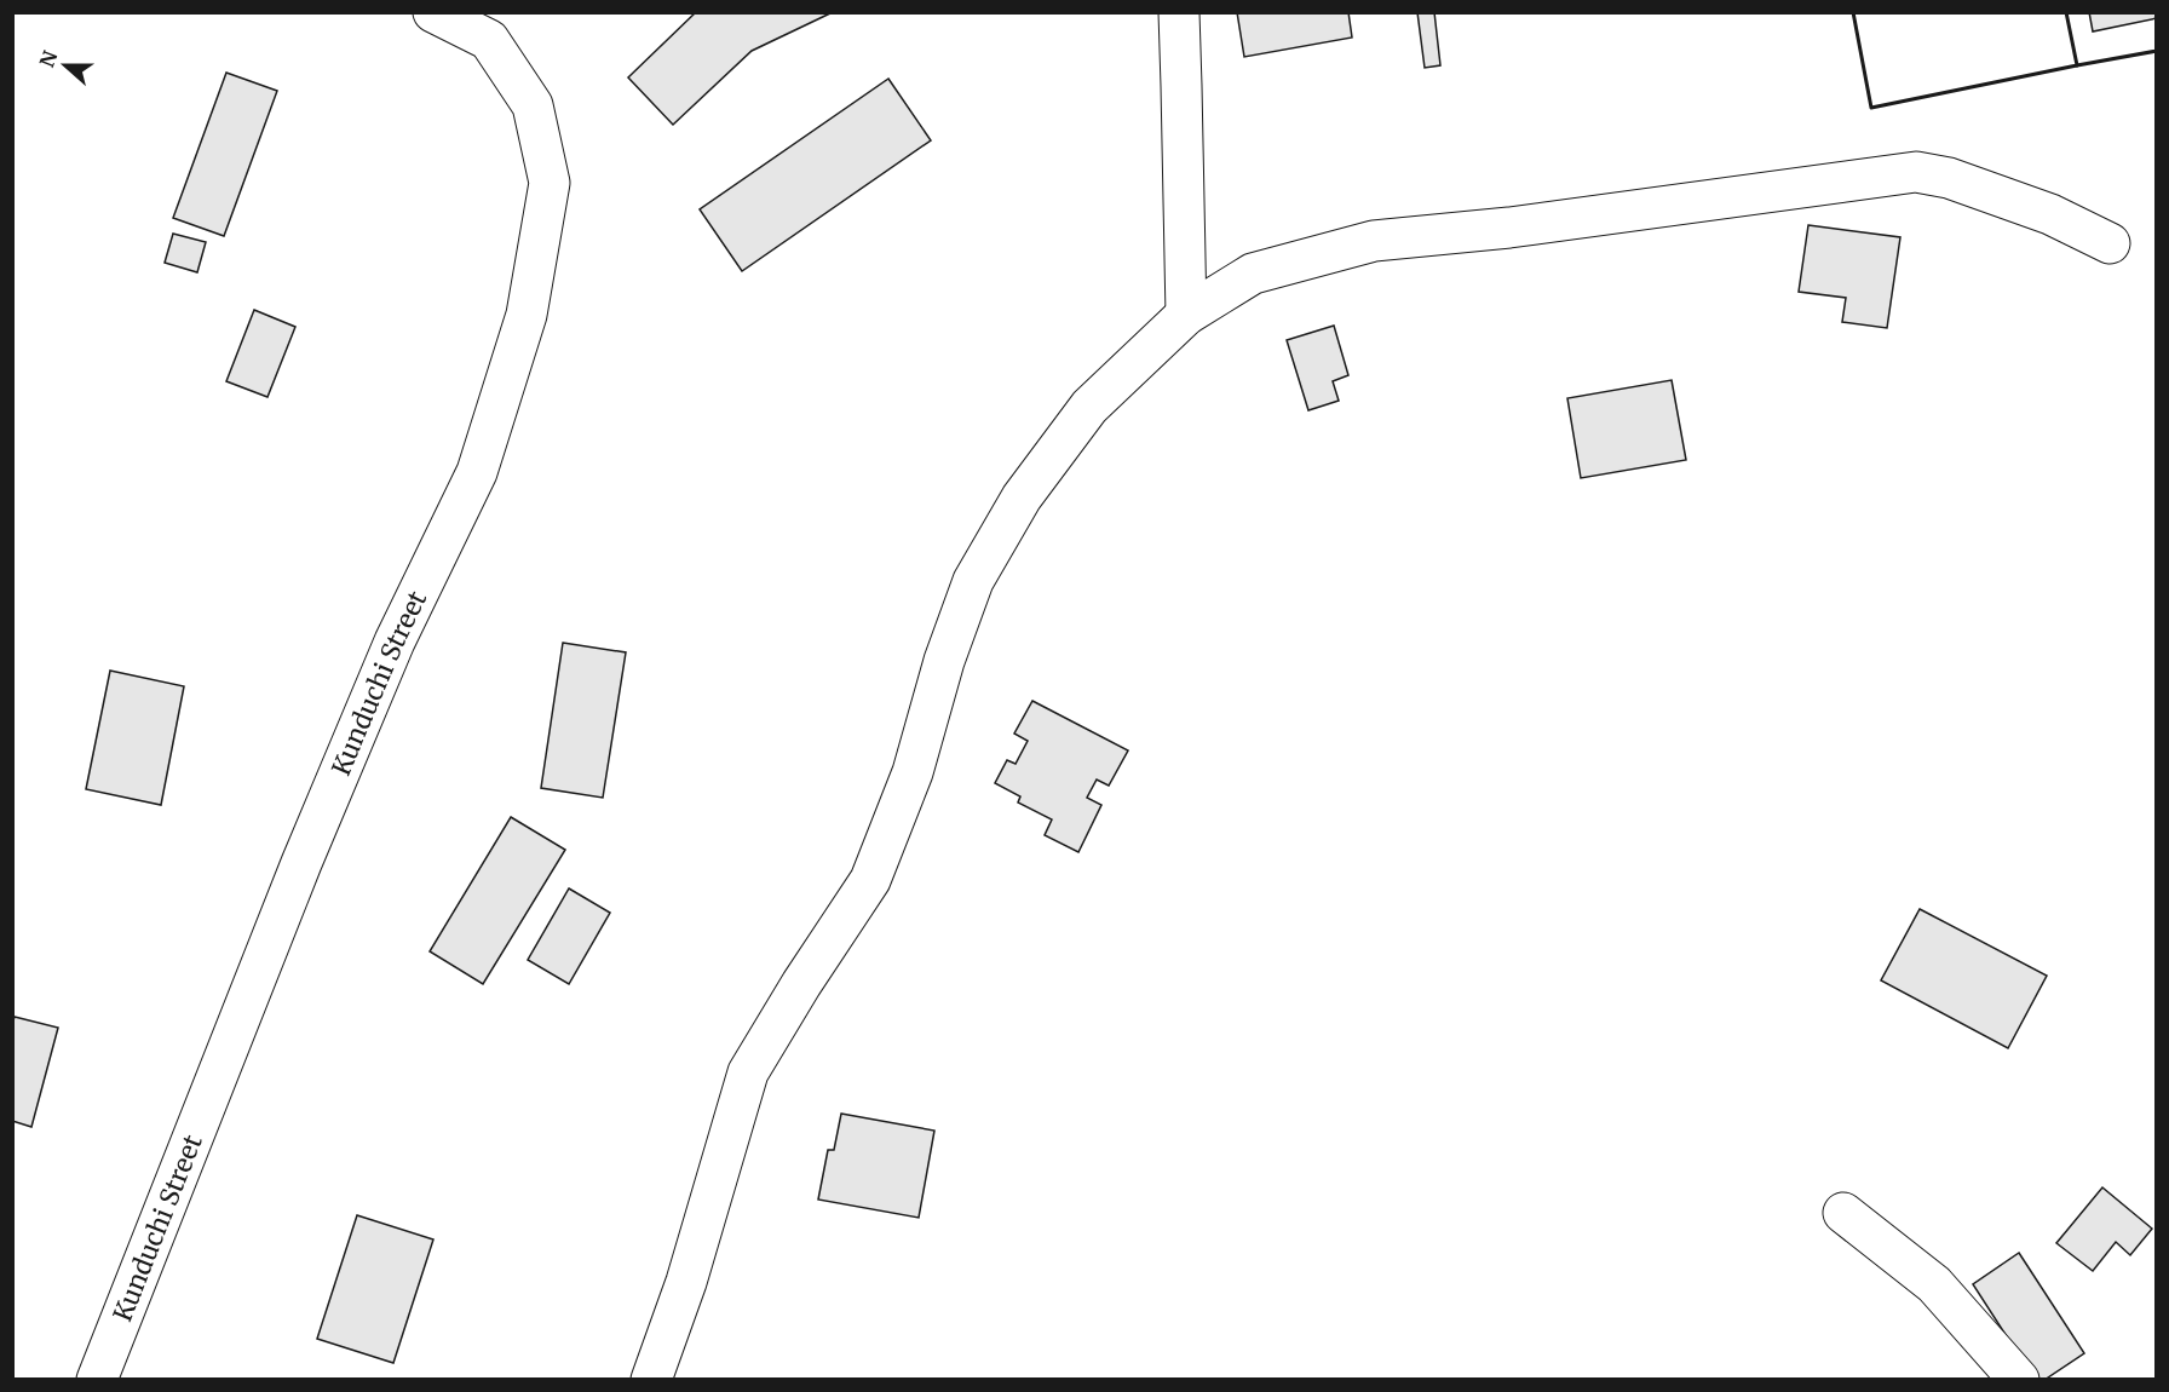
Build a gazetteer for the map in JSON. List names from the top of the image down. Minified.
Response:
{"streets":{"street":["Kunduchi Street"]},"north":"left"}
